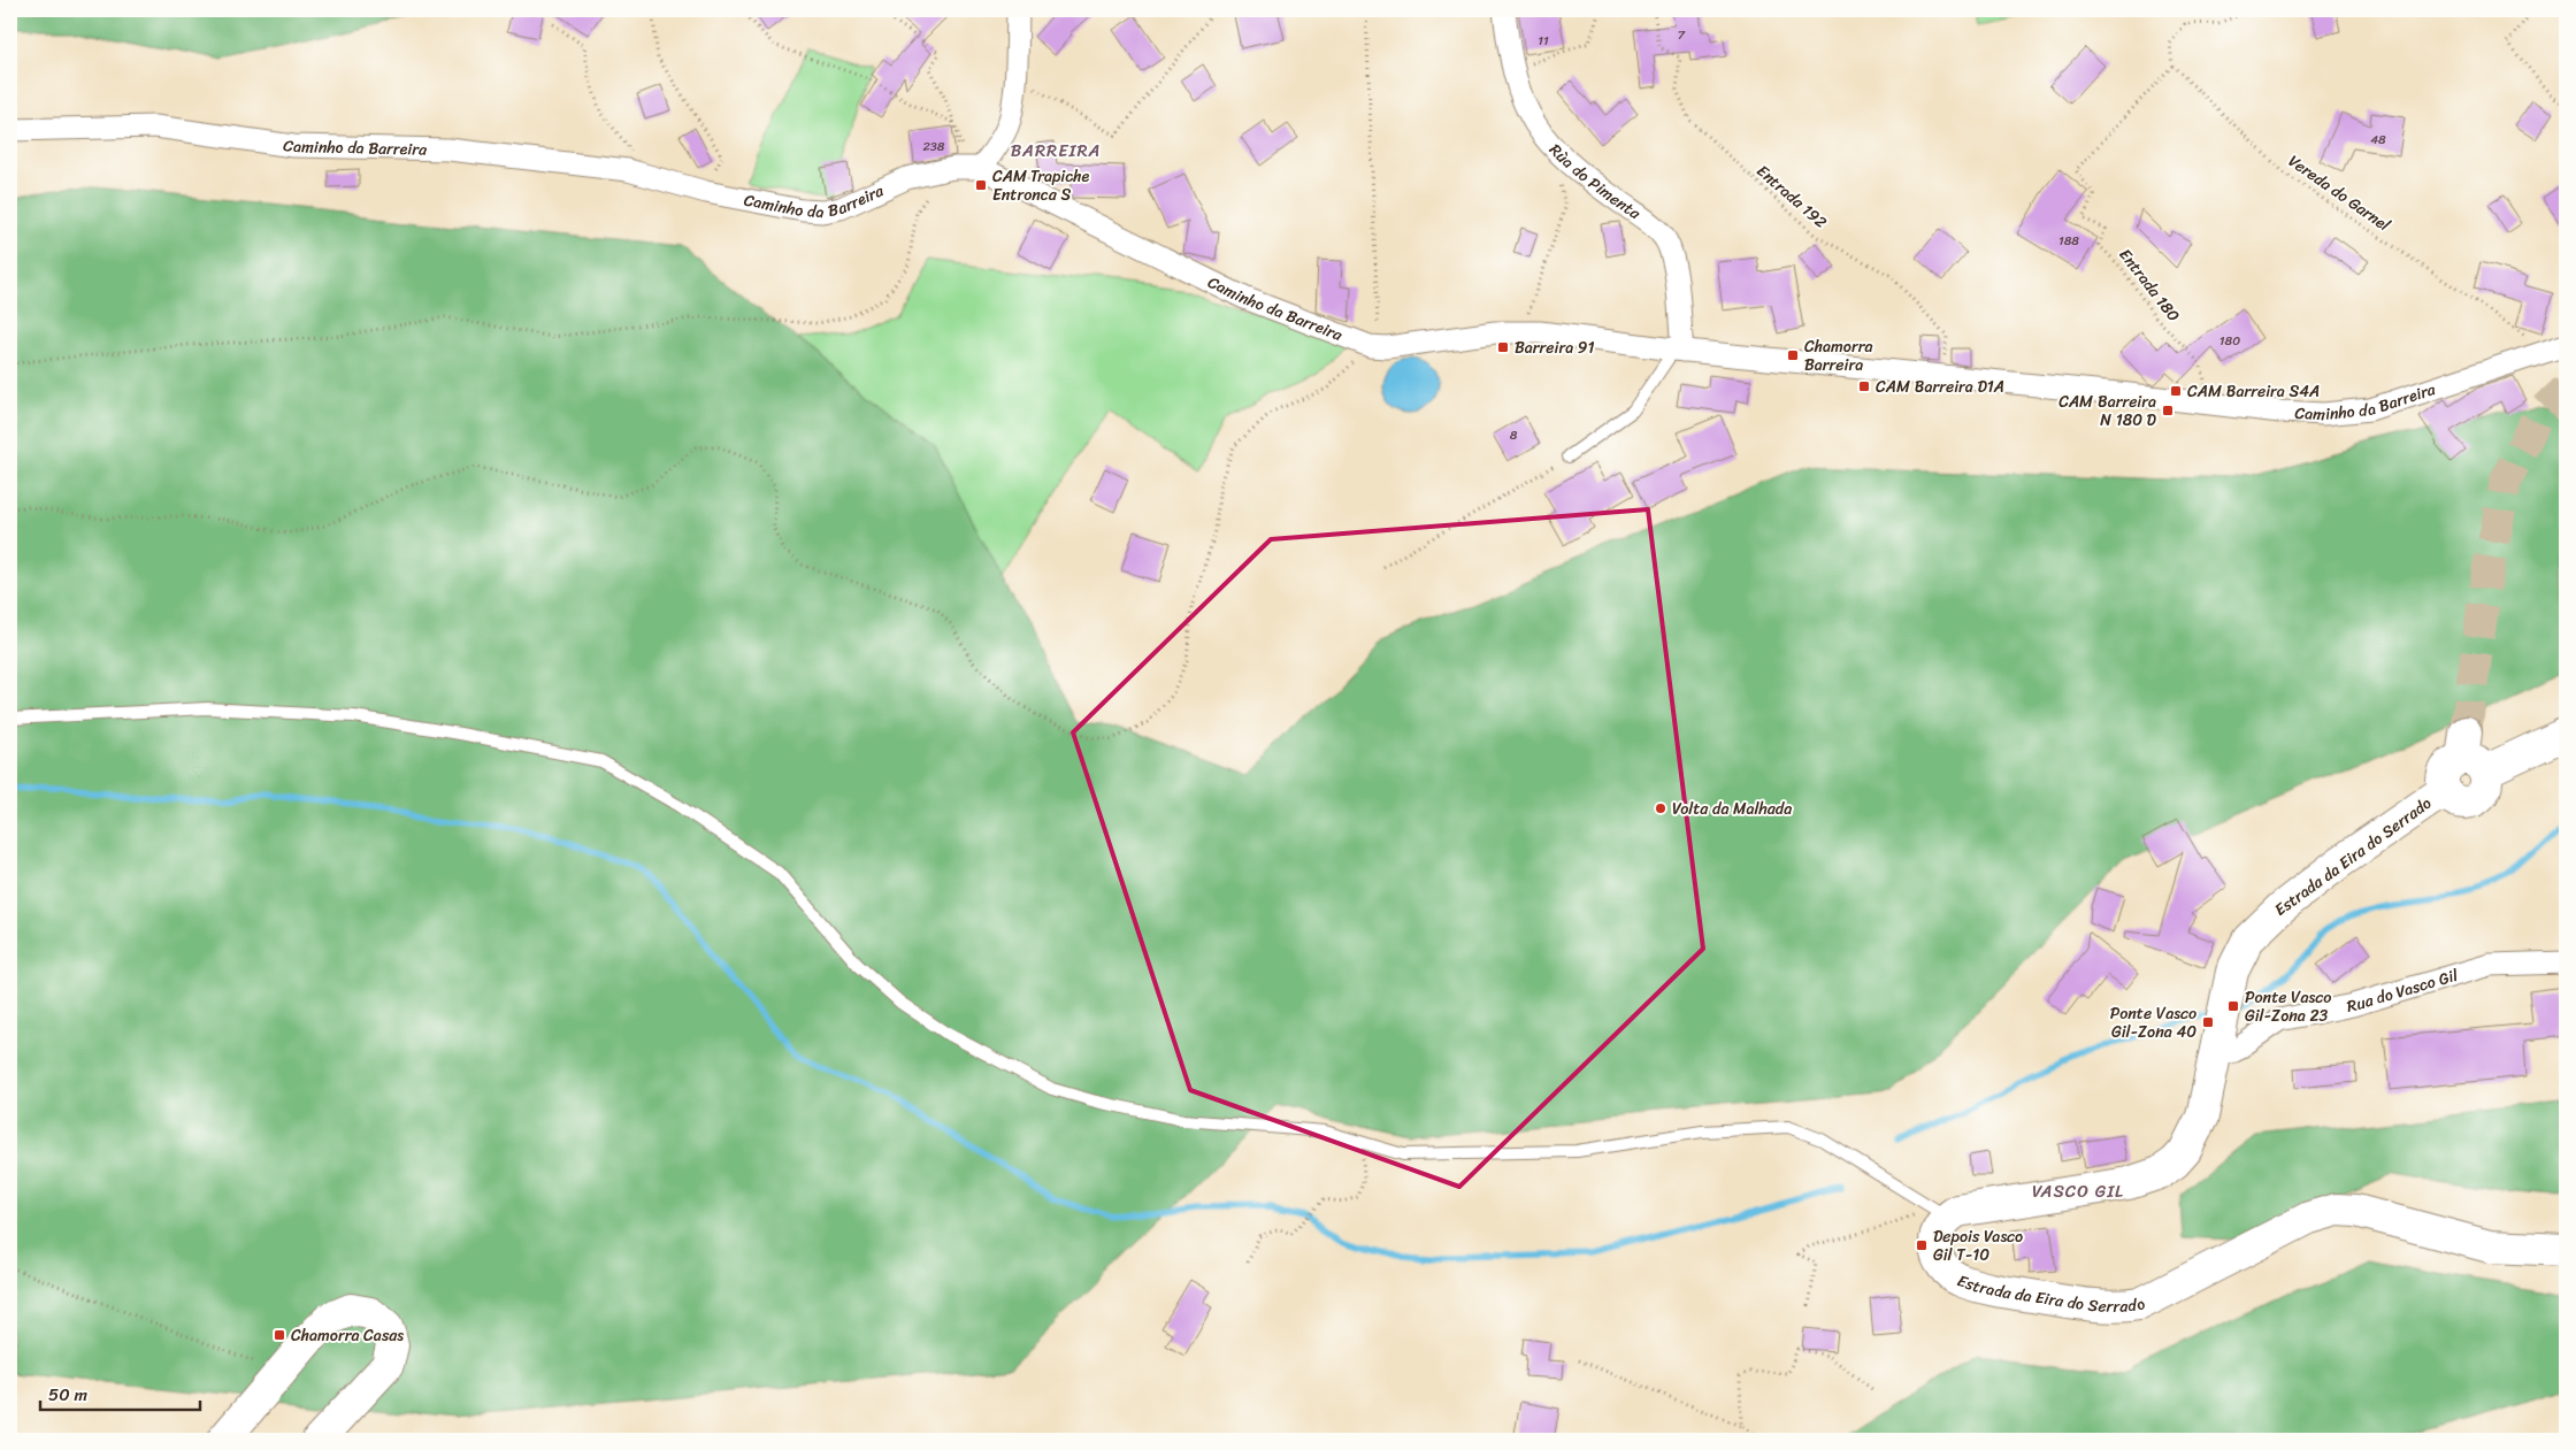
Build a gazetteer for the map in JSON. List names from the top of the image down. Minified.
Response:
{"streets":{"main road":["Estrada da Eira do Serrado"],"street":["Caminho da Barreira","Rùa do Pimenta","Rua do Vasco Gil"],"path":["Vereda do Garnel","Entrada 192","Entrada 180"]},"crossings":[["Caminho da Barreira","Rùa do Pimenta"],["Caminho da Barreira","Vereda do Garnel"],["Caminho da Barreira","Entrada 192"],["Caminho da Barreira","Entrada 180"],["Vereda do Garnel","Entrada 180"],["Estrada da Eira do Serrado","Rua do Vasco Gil"]],"districts":["BARREIRA","VASCO GIL"],"places":{"transit":["CAM Trapiche Entronca S","Barreira 91","Chamorra Barreira","CAM Barreira D1A","CAM Barreira S4A","CAM Barreira N 180 D","Ponte Vasco Gil-Zona 23","Ponte Vasco Gil-Zona 40","Depois Vasco Gil T-10","Chamorra Casas"],"other":["Volta da Malhada"]},"house_numbers":["7","11","48","238","188","180","8"],"scale_bar":"50 m"}
